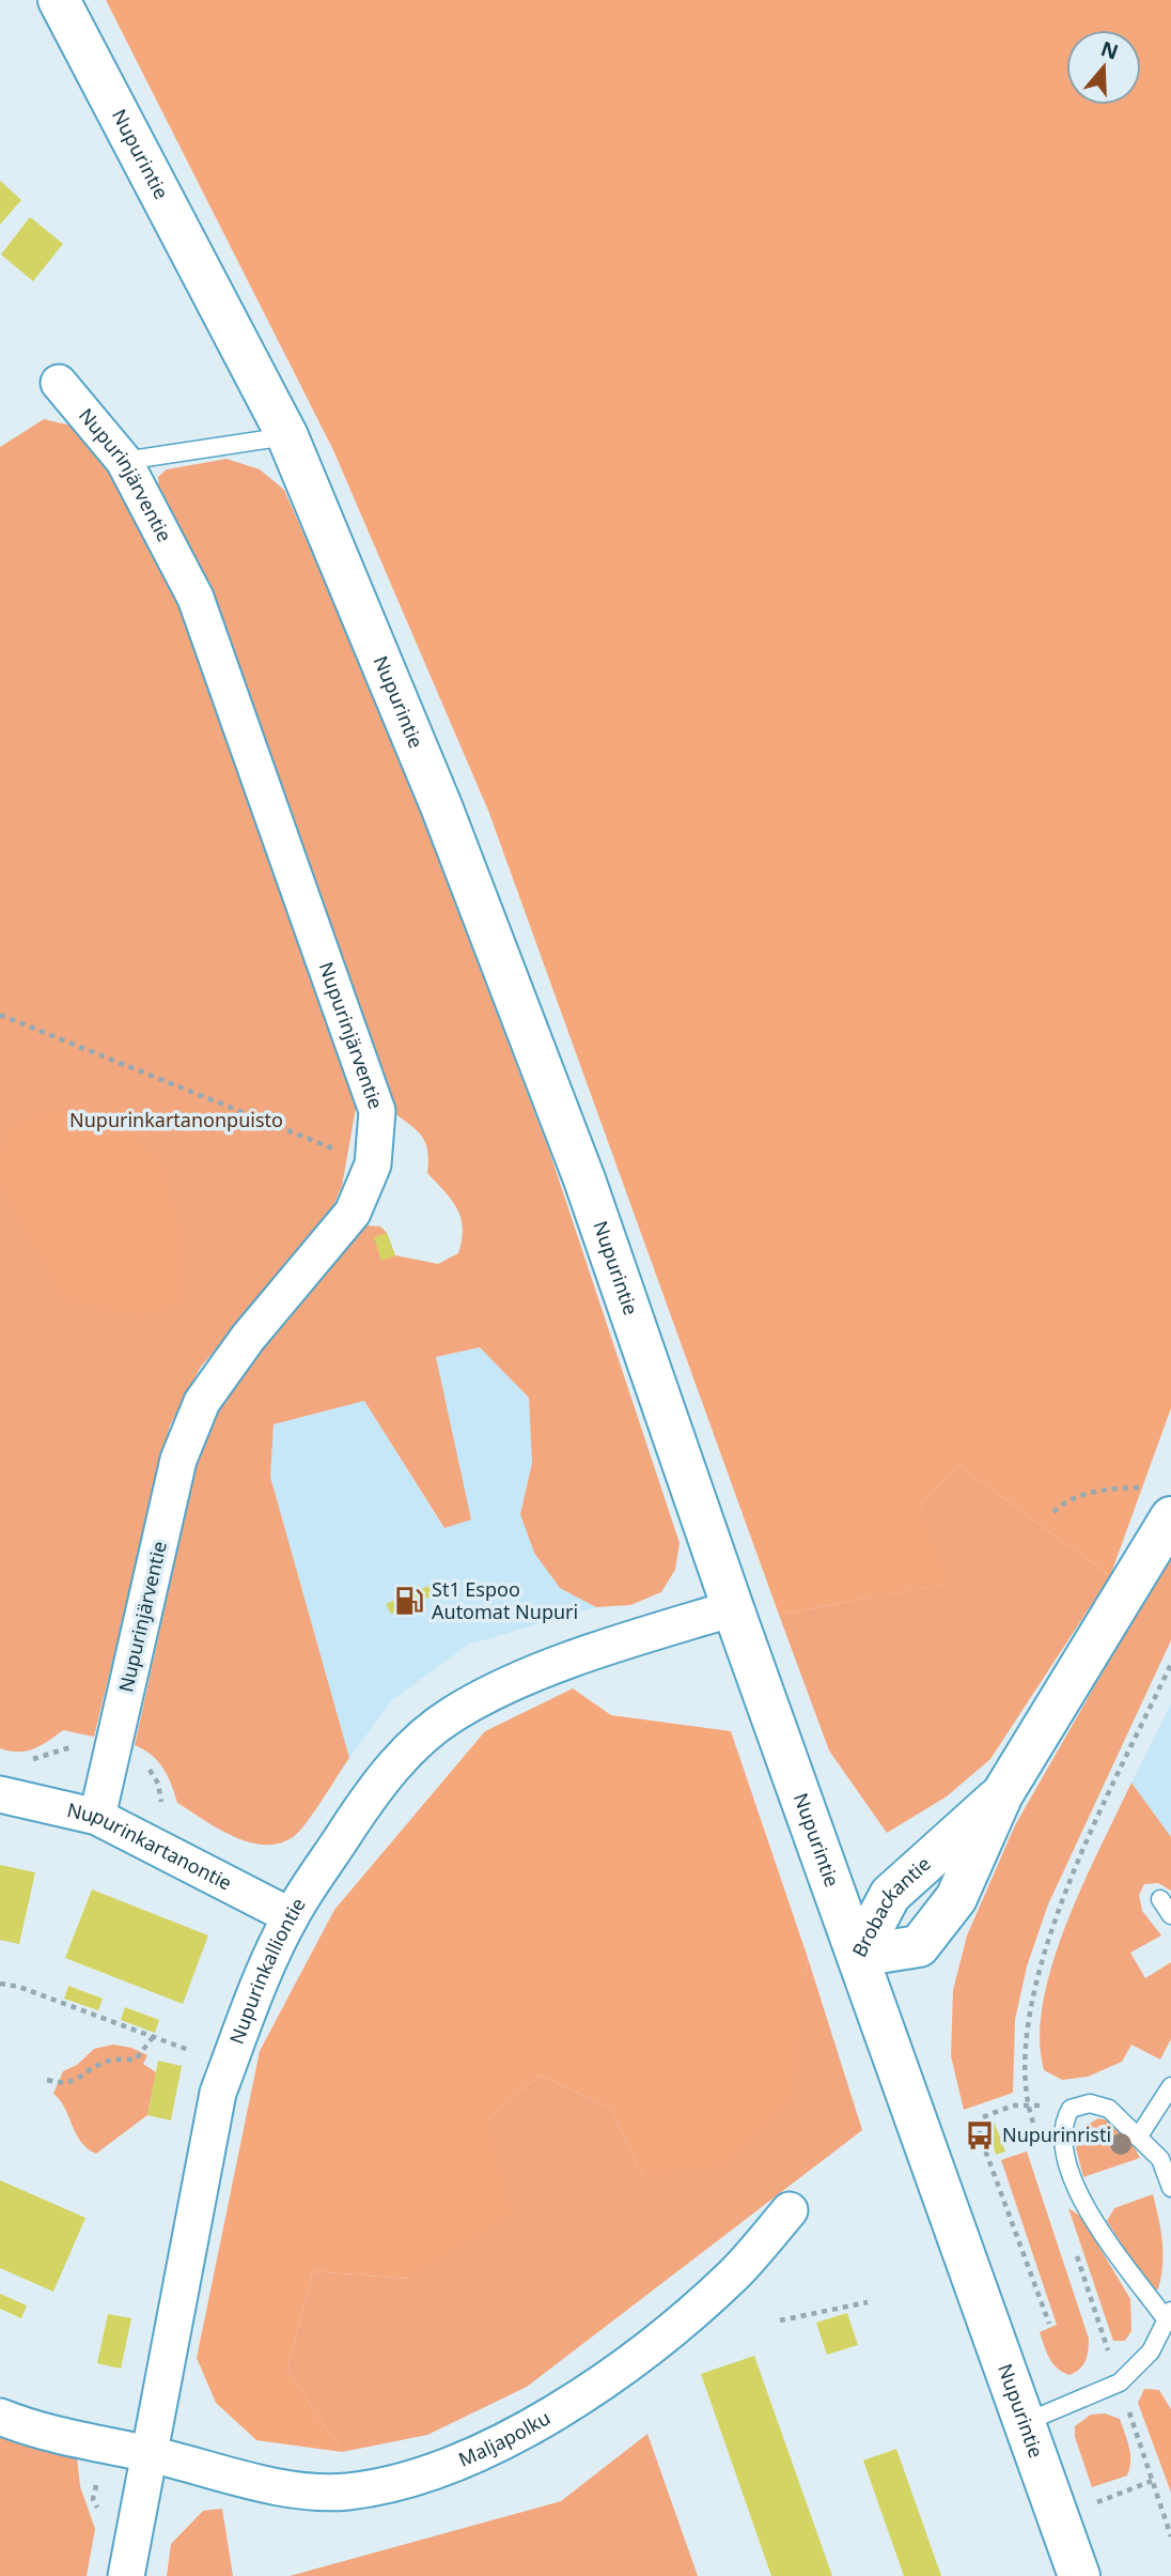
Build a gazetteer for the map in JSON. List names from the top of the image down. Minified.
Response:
{"streets":{"main road":["Nupurintie","Brobackantie"],"street":["Nupurinjärventie","Nupurinkartanontie","Nupurinkalliontie","Maljapolku"]},"crossings":[["Nupurintie","Brobackantie"],["Nupurintie","Nupurinkalliontie"],["Nupurinjärventie","Nupurinkartanontie"],["Nupurinkartanontie","Nupurinkalliontie"],["Nupurinkalliontie","Maljapolku"]],"parks":["Nupurinkartanonpuisto"],"places":{"fuel station":["St1 Espoo Automat Nupuri"],"bus stop":["Nupurinristi"]},"north":"top"}
